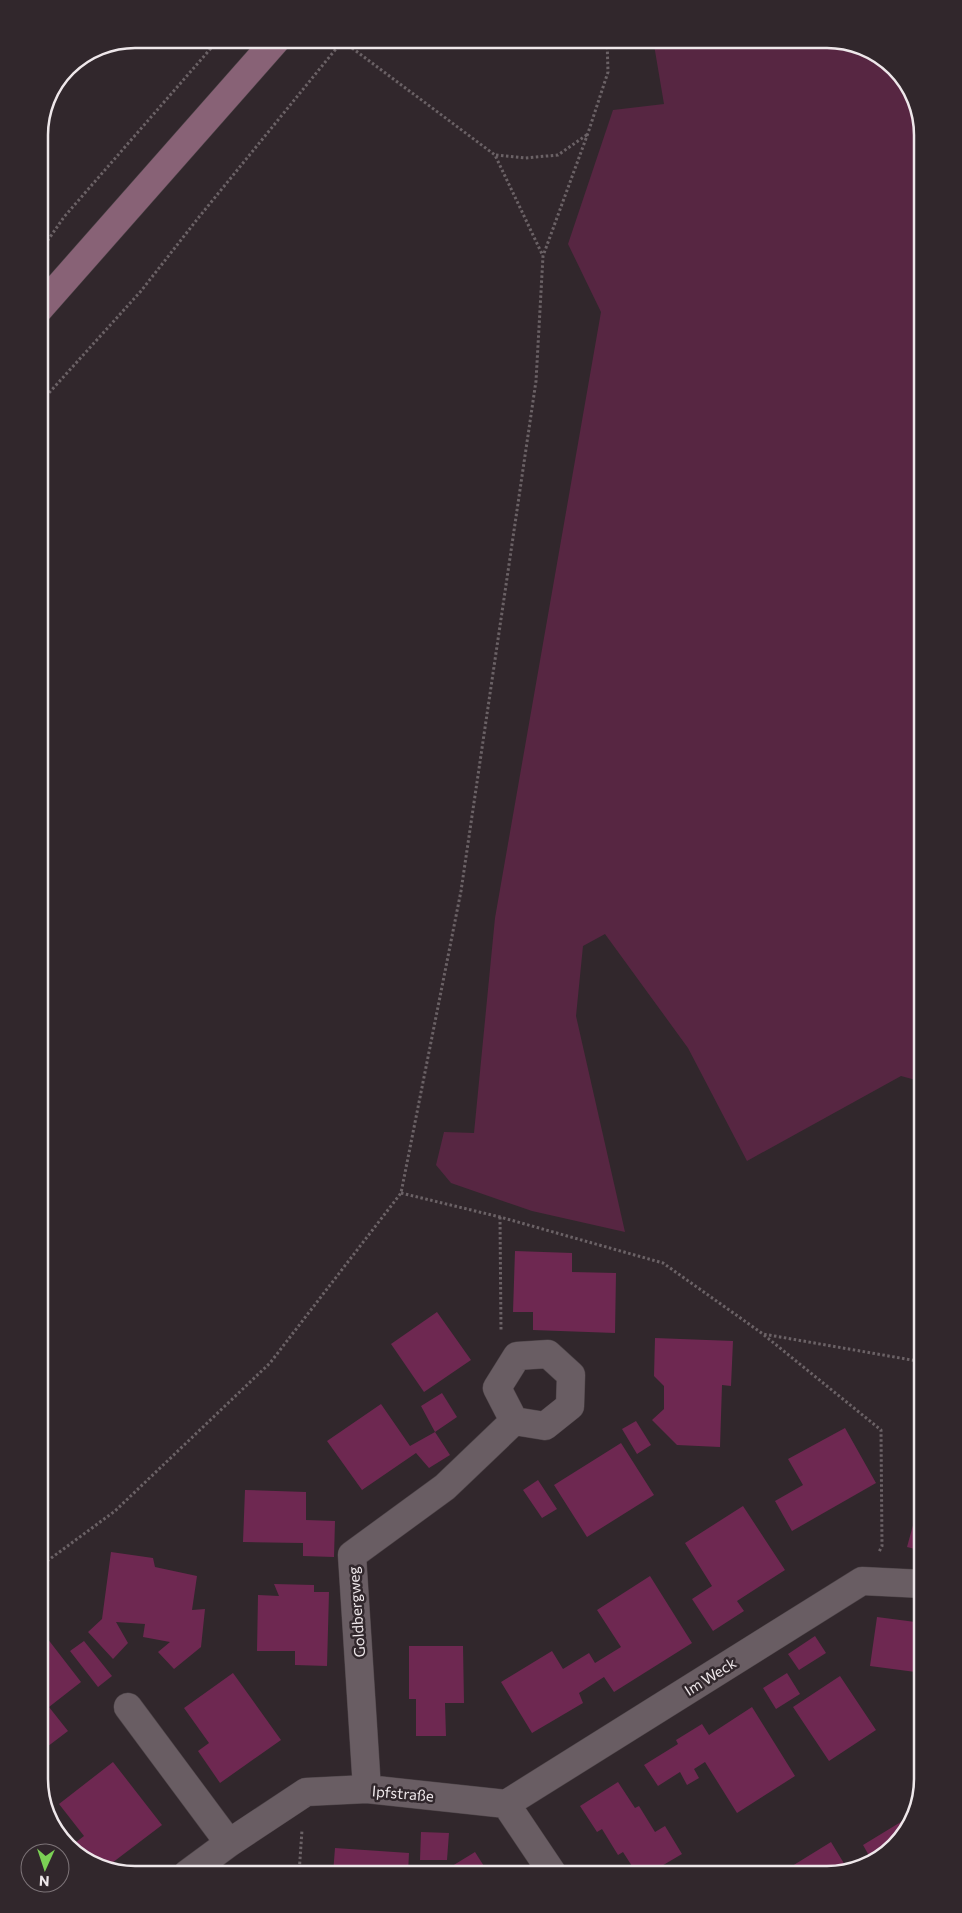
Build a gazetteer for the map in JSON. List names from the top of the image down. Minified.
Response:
{"streets":{"street":["Goldbergweg","Im Weck","Ipfstraße"]},"crossings":[["Goldbergweg","Ipfstraße"],["Im Weck","Ipfstraße"]],"north":"bottom"}
